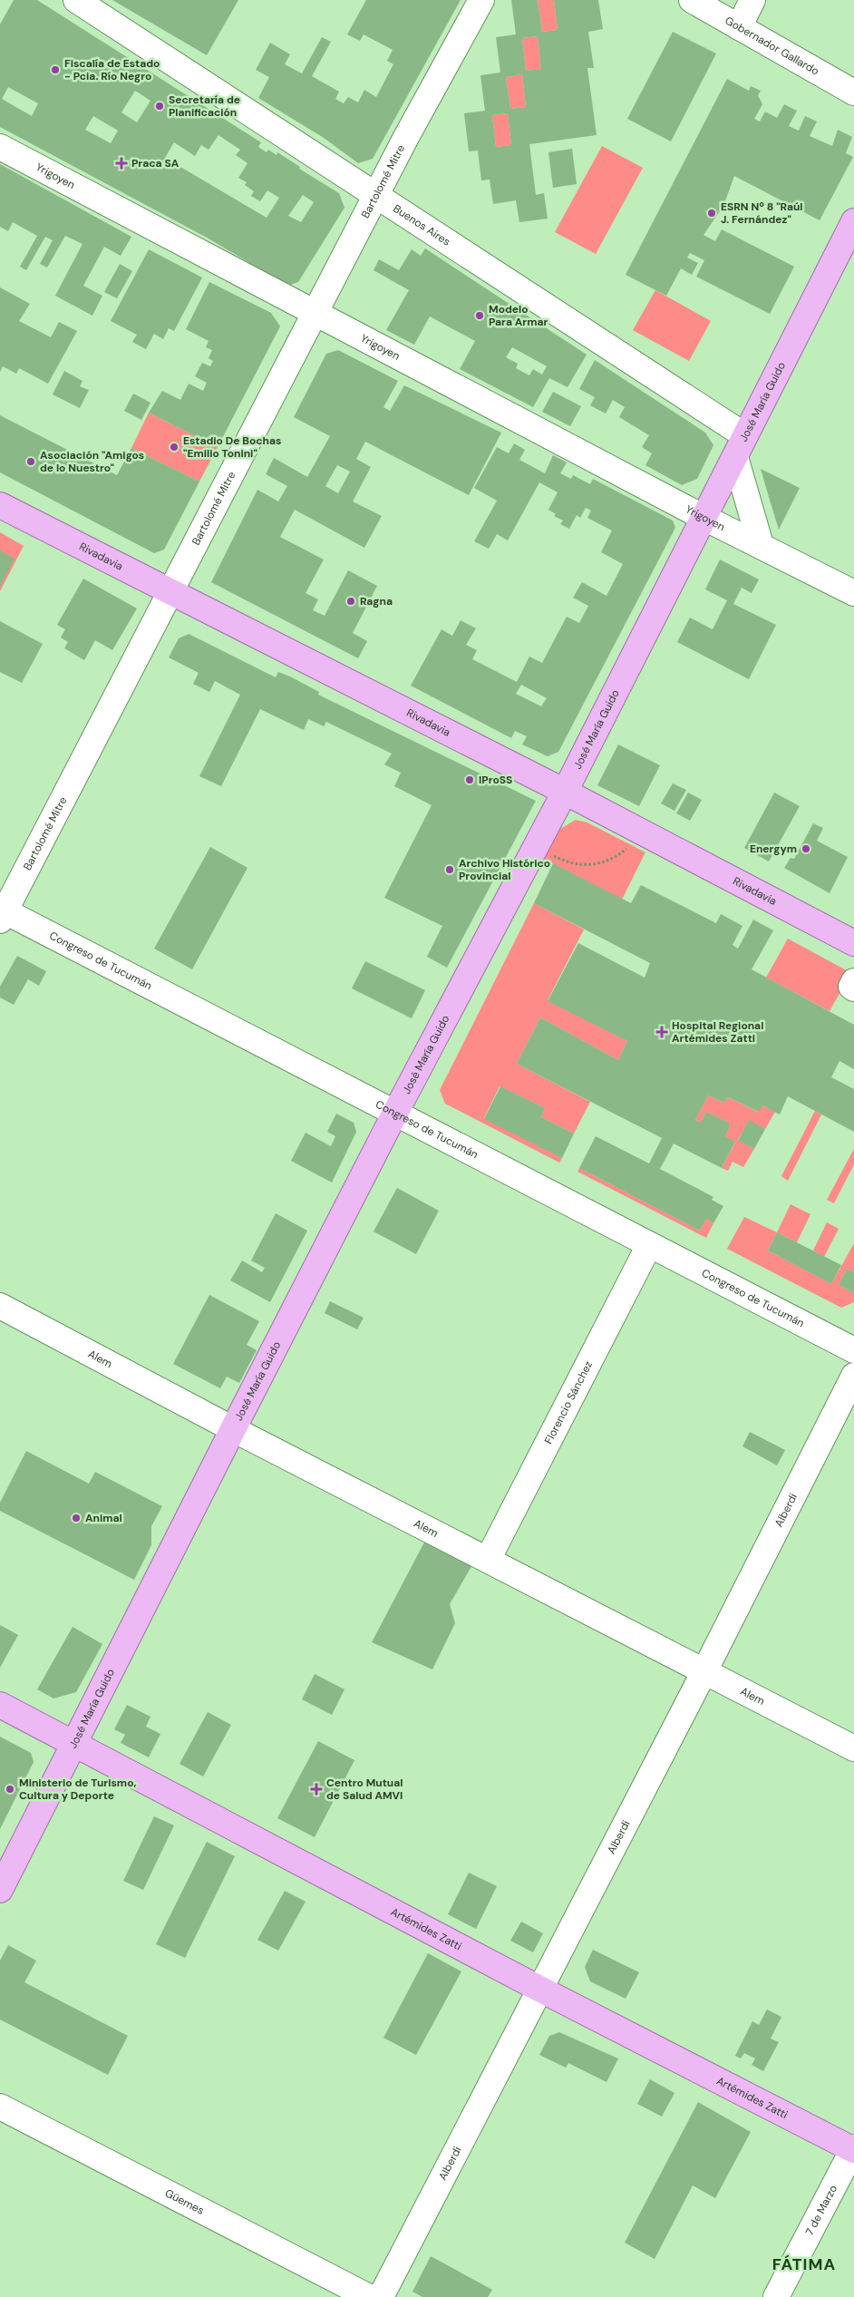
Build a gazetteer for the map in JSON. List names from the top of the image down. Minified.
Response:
{"streets":{"main road":["José María Guido","Rivadavia","Artémides Zatti"],"street":["Gobernador Gallardo","Yrigoyen","Bartolomé Mitre","Buenos Aires","Congreso de Tucumán","Alem","Florencio Sánchez","Alberdi","Güemes","7 de Marzo"]},"crossings":[["Yrigoyen","Bartolomé Mitre"],["Yrigoyen","José María Guido"],["Bartolomé Mitre","Buenos Aires"],["Bartolomé Mitre","Rivadavia"],["Bartolomé Mitre","Congreso de Tucumán"],["Buenos Aires","José María Guido"],["José María Guido","Rivadavia"],["José María Guido","Congreso de Tucumán"],["José María Guido","Alem"],["José María Guido","Artémides Zatti"],["Congreso de Tucumán","Florencio Sánchez"],["Alem","Florencio Sánchez"],["Alem","Alberdi"],["Alberdi","Artémides Zatti"],["Artémides Zatti","7 de Marzo"]],"districts":["FÁTIMA"],"places":{"other":["Fiscalía de Estado - Pcia. Río Negro","Secretaría de Planificación","ESRN Nº 8 \"Raúl J. Fernández\"","Modelo Para Armar","Estadio De Bochas \"Emilio Tonini\"","Asociación \"Amigos de lo Nuestro\"","Ragna","IProSS","Energym","Archivo Histórico Provincial","Animal","Ministerio de Turismo, Cultura y Deporte"],"health":["Praca SA","Hospital Regional Artémides Zatti","Centro Mutual de Salud AMVI"]}}
